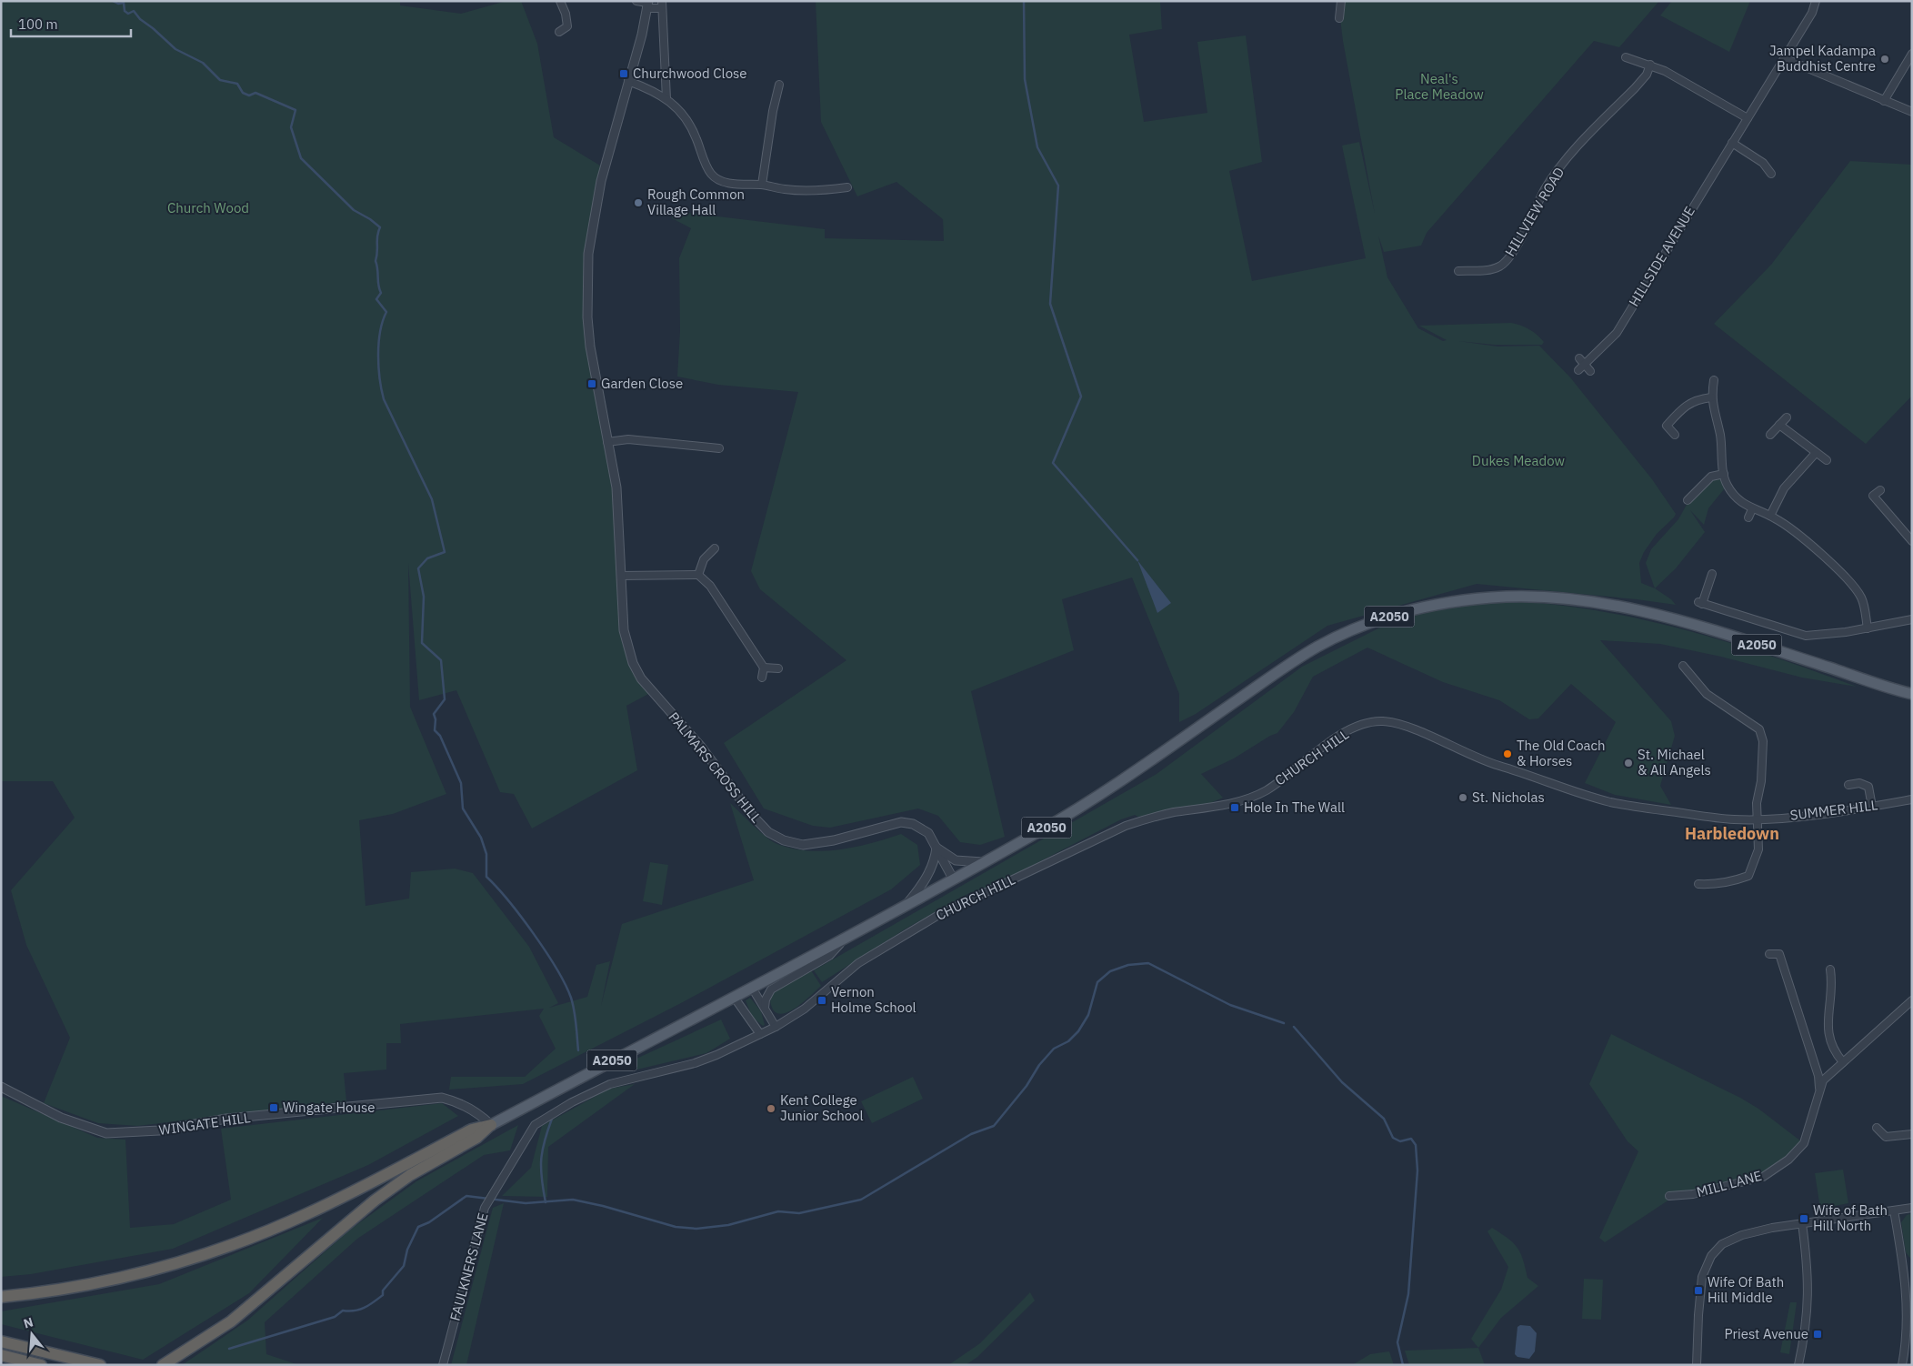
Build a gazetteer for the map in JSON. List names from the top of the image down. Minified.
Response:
{"streets":{"main road":["A2050"],"street":["HILLVIEW ROAD","HILLSIDE AVENUE","CHURCH HILL","PALMARS CROSS HILL","SUMMER HILL","WINGATE HILL","MILL LANE","FAULKNERS LANE"]},"crossings":[["A2050","PALMARS CROSS HILL"],["A2050","WINGATE HILL"],["CHURCH HILL","SUMMER HILL"],["CHURCH HILL","FAULKNERS LANE"]],"districts":["Harbledown"],"parks":["Neal's Place Meadow","Church Wood","Dukes Meadow"],"places":{"other":["Jampel Kadampa Buddhist Centre","Rough Common Village Hall","The Old Coach & Horses","St. Michael & All Angels","St. Nicholas","Kent College Junior School"],"transit":["Churchwood Close","Garden Close","Hole In The Wall","Vernon Holme School","Wingate House","Wife of Bath Hill North","Wife Of Bath Hill Middle","Priest Avenue"]},"scale_bar":"100 m","north":"top"}
